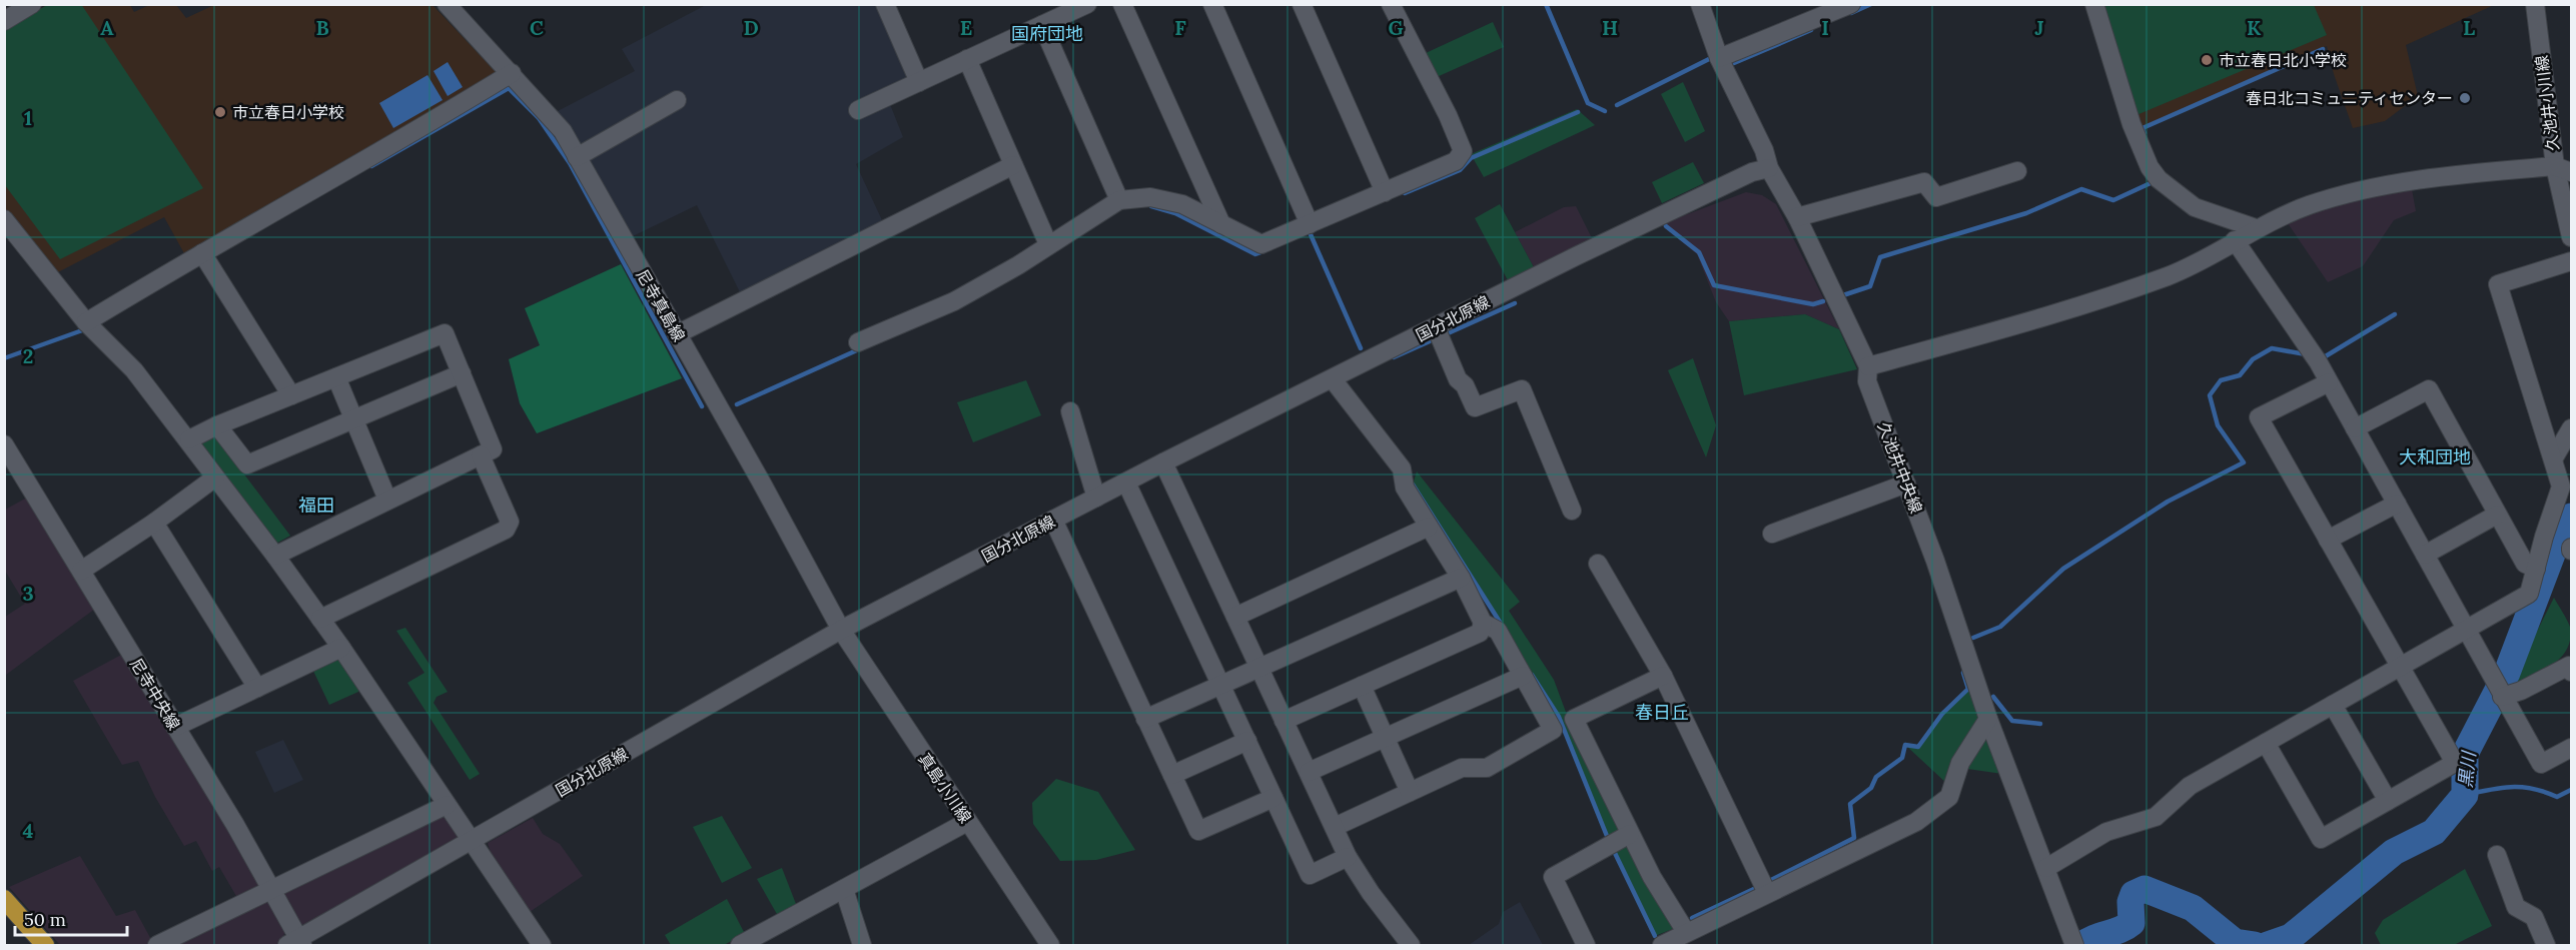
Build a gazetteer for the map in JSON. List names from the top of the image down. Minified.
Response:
{"streets":{"street":["久池井小川線","尼寺真島線","国分北原線","久池井中央線","尼寺中央線","真島小川線"]},"crossings":[["尼寺真島線","国分北原線"],["尼寺真島線","真島小川線"],["国分北原線","久池井中央線"],["国分北原線","尼寺中央線"],["国分北原線","真島小川線"]],"districts":["国府団地","大和団地","福田","春日丘"],"water":["黒川"],"places":["市立春日北小学校","春日北コミュニティセンター","市立春日小学校"],"scale_bar":"50 m","grid":{"columns":["A","B","C","D","E","F","G","H","I","J","K","L"],"rows":["1","2","3","4"]}}
